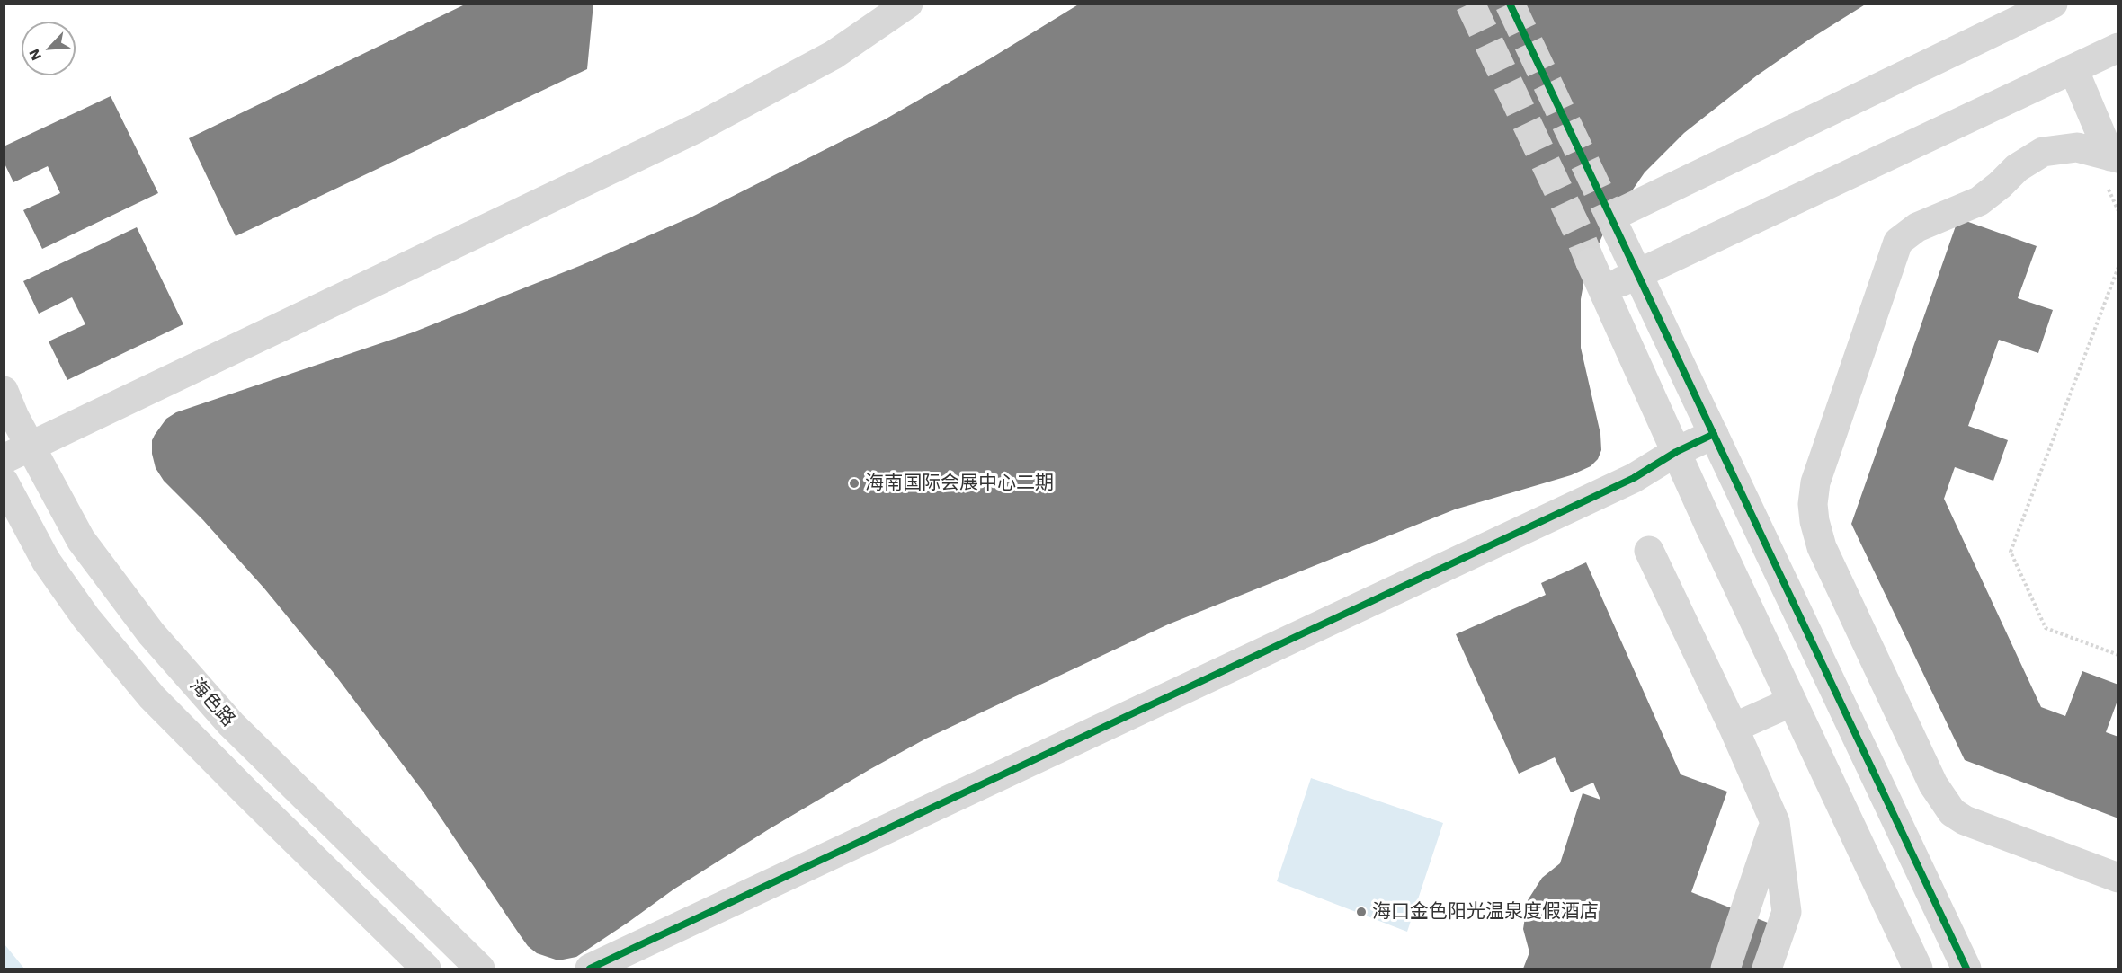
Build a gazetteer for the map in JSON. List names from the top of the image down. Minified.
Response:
{"streets":{"street":["海色路"]},"places":["海南国际会展中心二期","海口金色阳光温泉度假酒店"],"north":"bottom left"}
